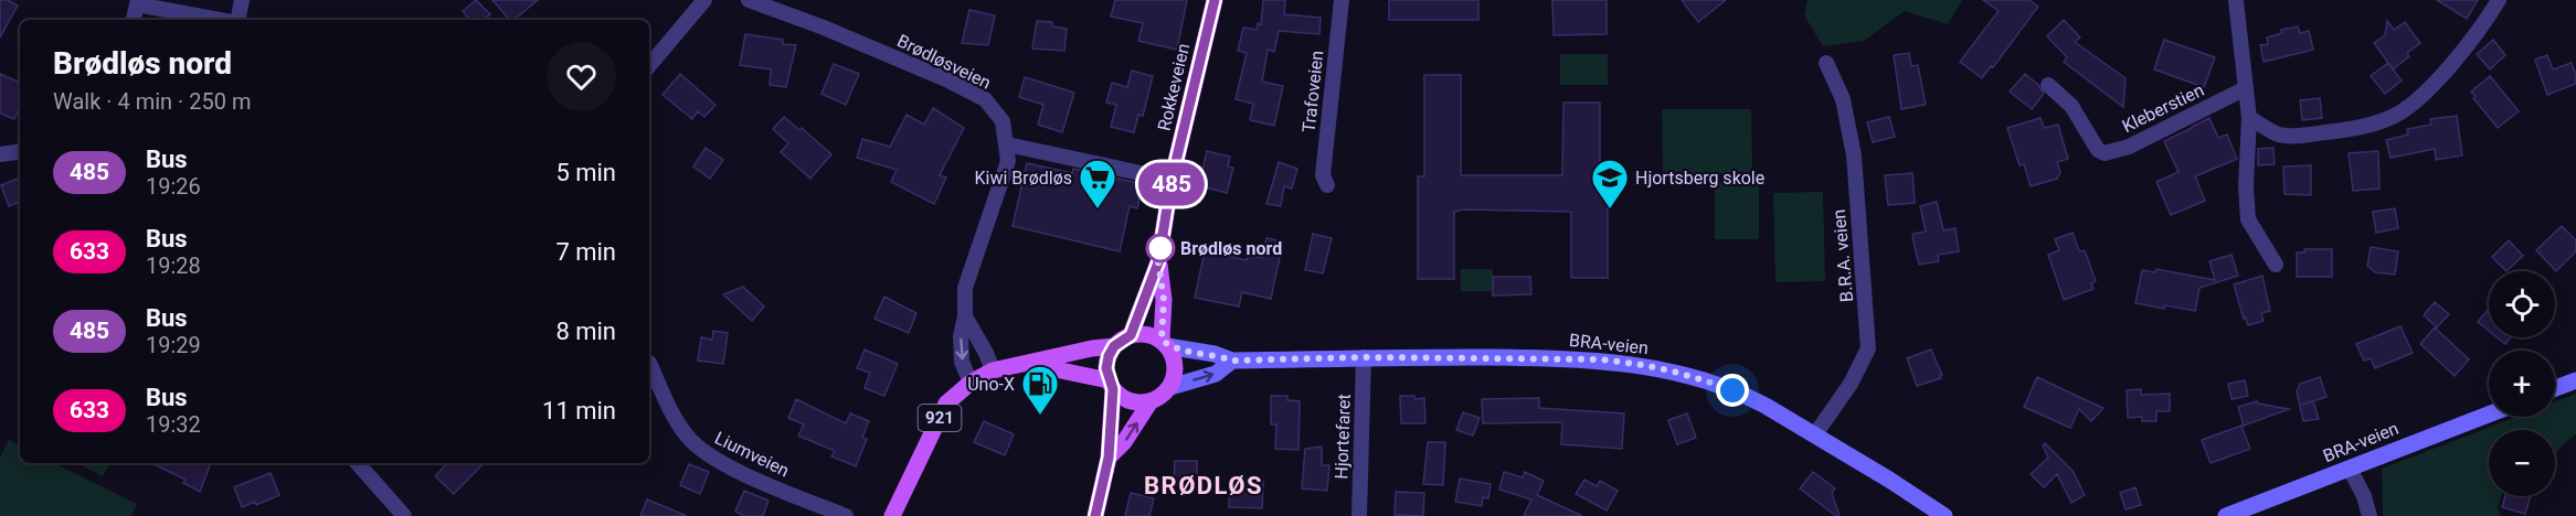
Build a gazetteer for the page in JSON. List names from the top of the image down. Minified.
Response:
{"streets":{"main road":["Rokkeveien","BRA-veien","921"],"street":["Brødløsveien","Trafoveien","Kleberstien","B.R.A. veien","Hjortefaret","Liumveien"]},"crossings":[["Brødløsveien","921"],["Rokkeveien","BRA-veien"],["Rokkeveien","921"],["B.R.A. veien","BRA-veien"],["BRA-veien","921"],["BRA-veien","Hjortefaret"]],"districts":["BRØDLØS"],"places":{"supermarket":["Kiwi Brødløs"],"school or university":["Hjortsberg skole"],"other":["Brødløs nord"],"fuel station":["Uno-X"]},"lines":["bus line 485"],"page":{"on_map":"485","heading":["Brødløs nord","Walk · 4 min · 250 m"],"list":[{"mark":"485","name":"Bus","note":"19:26","value":"5 min"},{"mark":"633","name":"Bus","note":"19:28","value":"7 min"},{"mark":"485","name":"Bus","note":"19:29","value":"8 min"},{"mark":"633","name":"Bus","note":"19:32","value":"11 min"}],"map_buttons":["+","−"]}}
